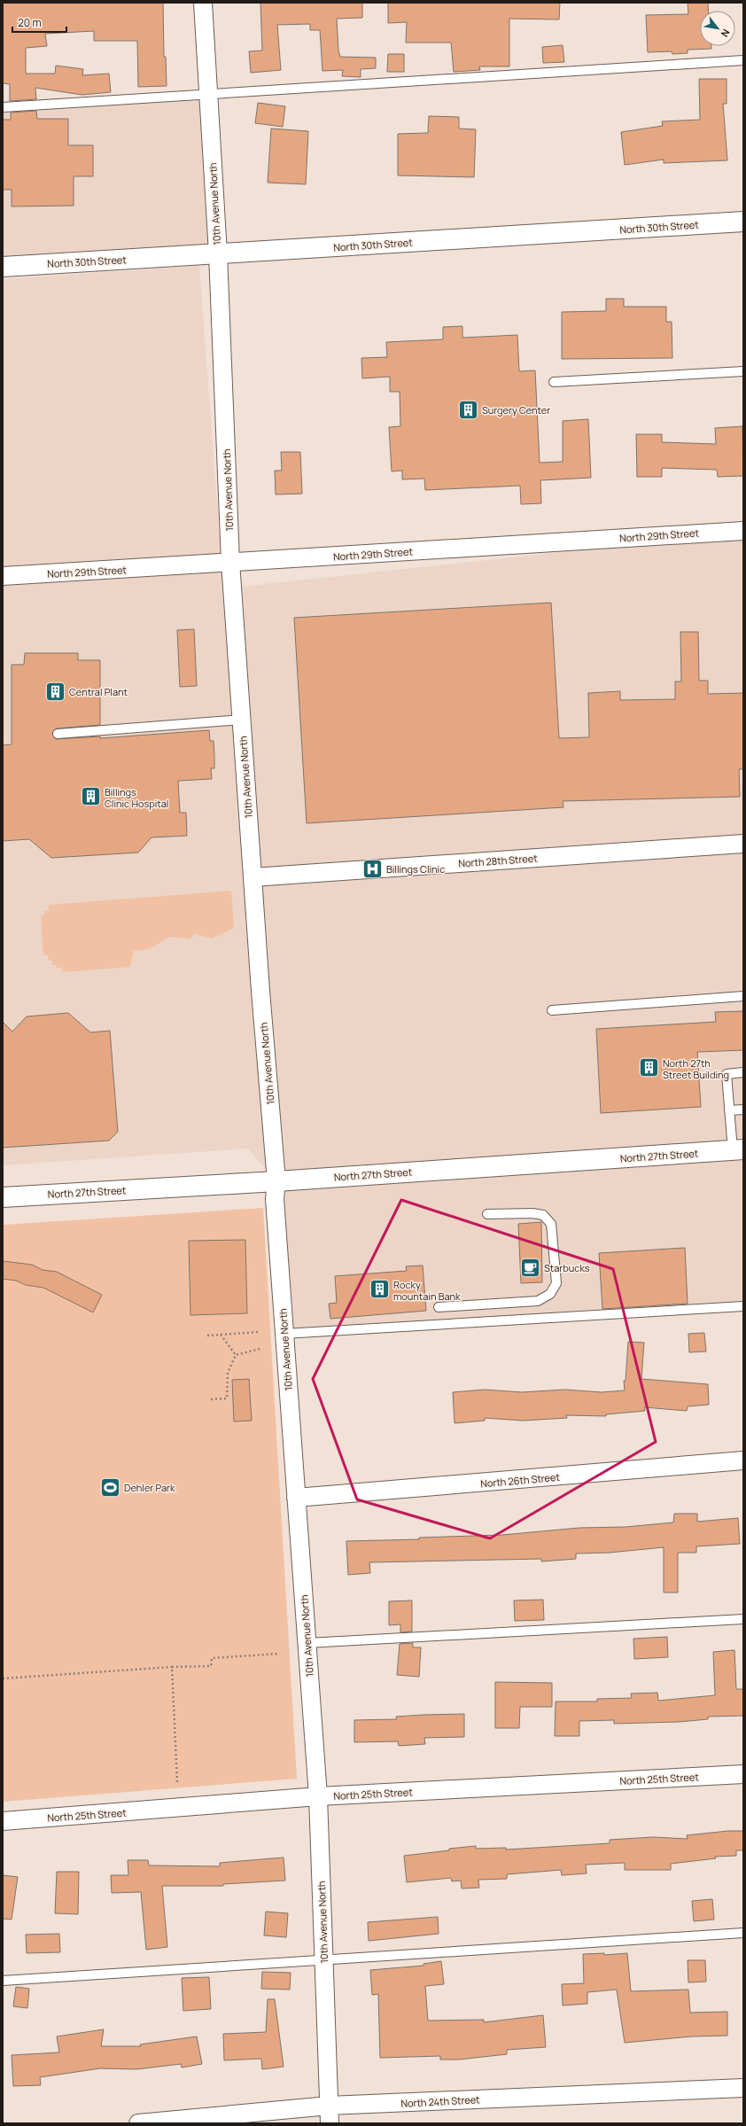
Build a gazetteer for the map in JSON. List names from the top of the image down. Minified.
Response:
{"streets":{"street":["10th Avenue North","North 30th Street","North 29th Street","North 28th Street","North 27th Street","North 26th Street","North 25th Street","North 24th Street"]},"crossings":[["10th Avenue North","North 30th Street"],["10th Avenue North","North 29th Street"],["10th Avenue North","North 28th Street"],["10th Avenue North","North 27th Street"],["10th Avenue North","North 26th Street"],["10th Avenue North","North 25th Street"],["10th Avenue North","North 24th Street"]],"places":{"building":["Surgery Center","Central Plant","Billings Clinic Hospital","North 27th Street Building","Rocky mountain Bank"],"hospital":["Billings Clinic"],"cafe":["Starbucks"],"sports":["Dehler Park"]},"scale_bar":"20 m","north":"bottom right"}
